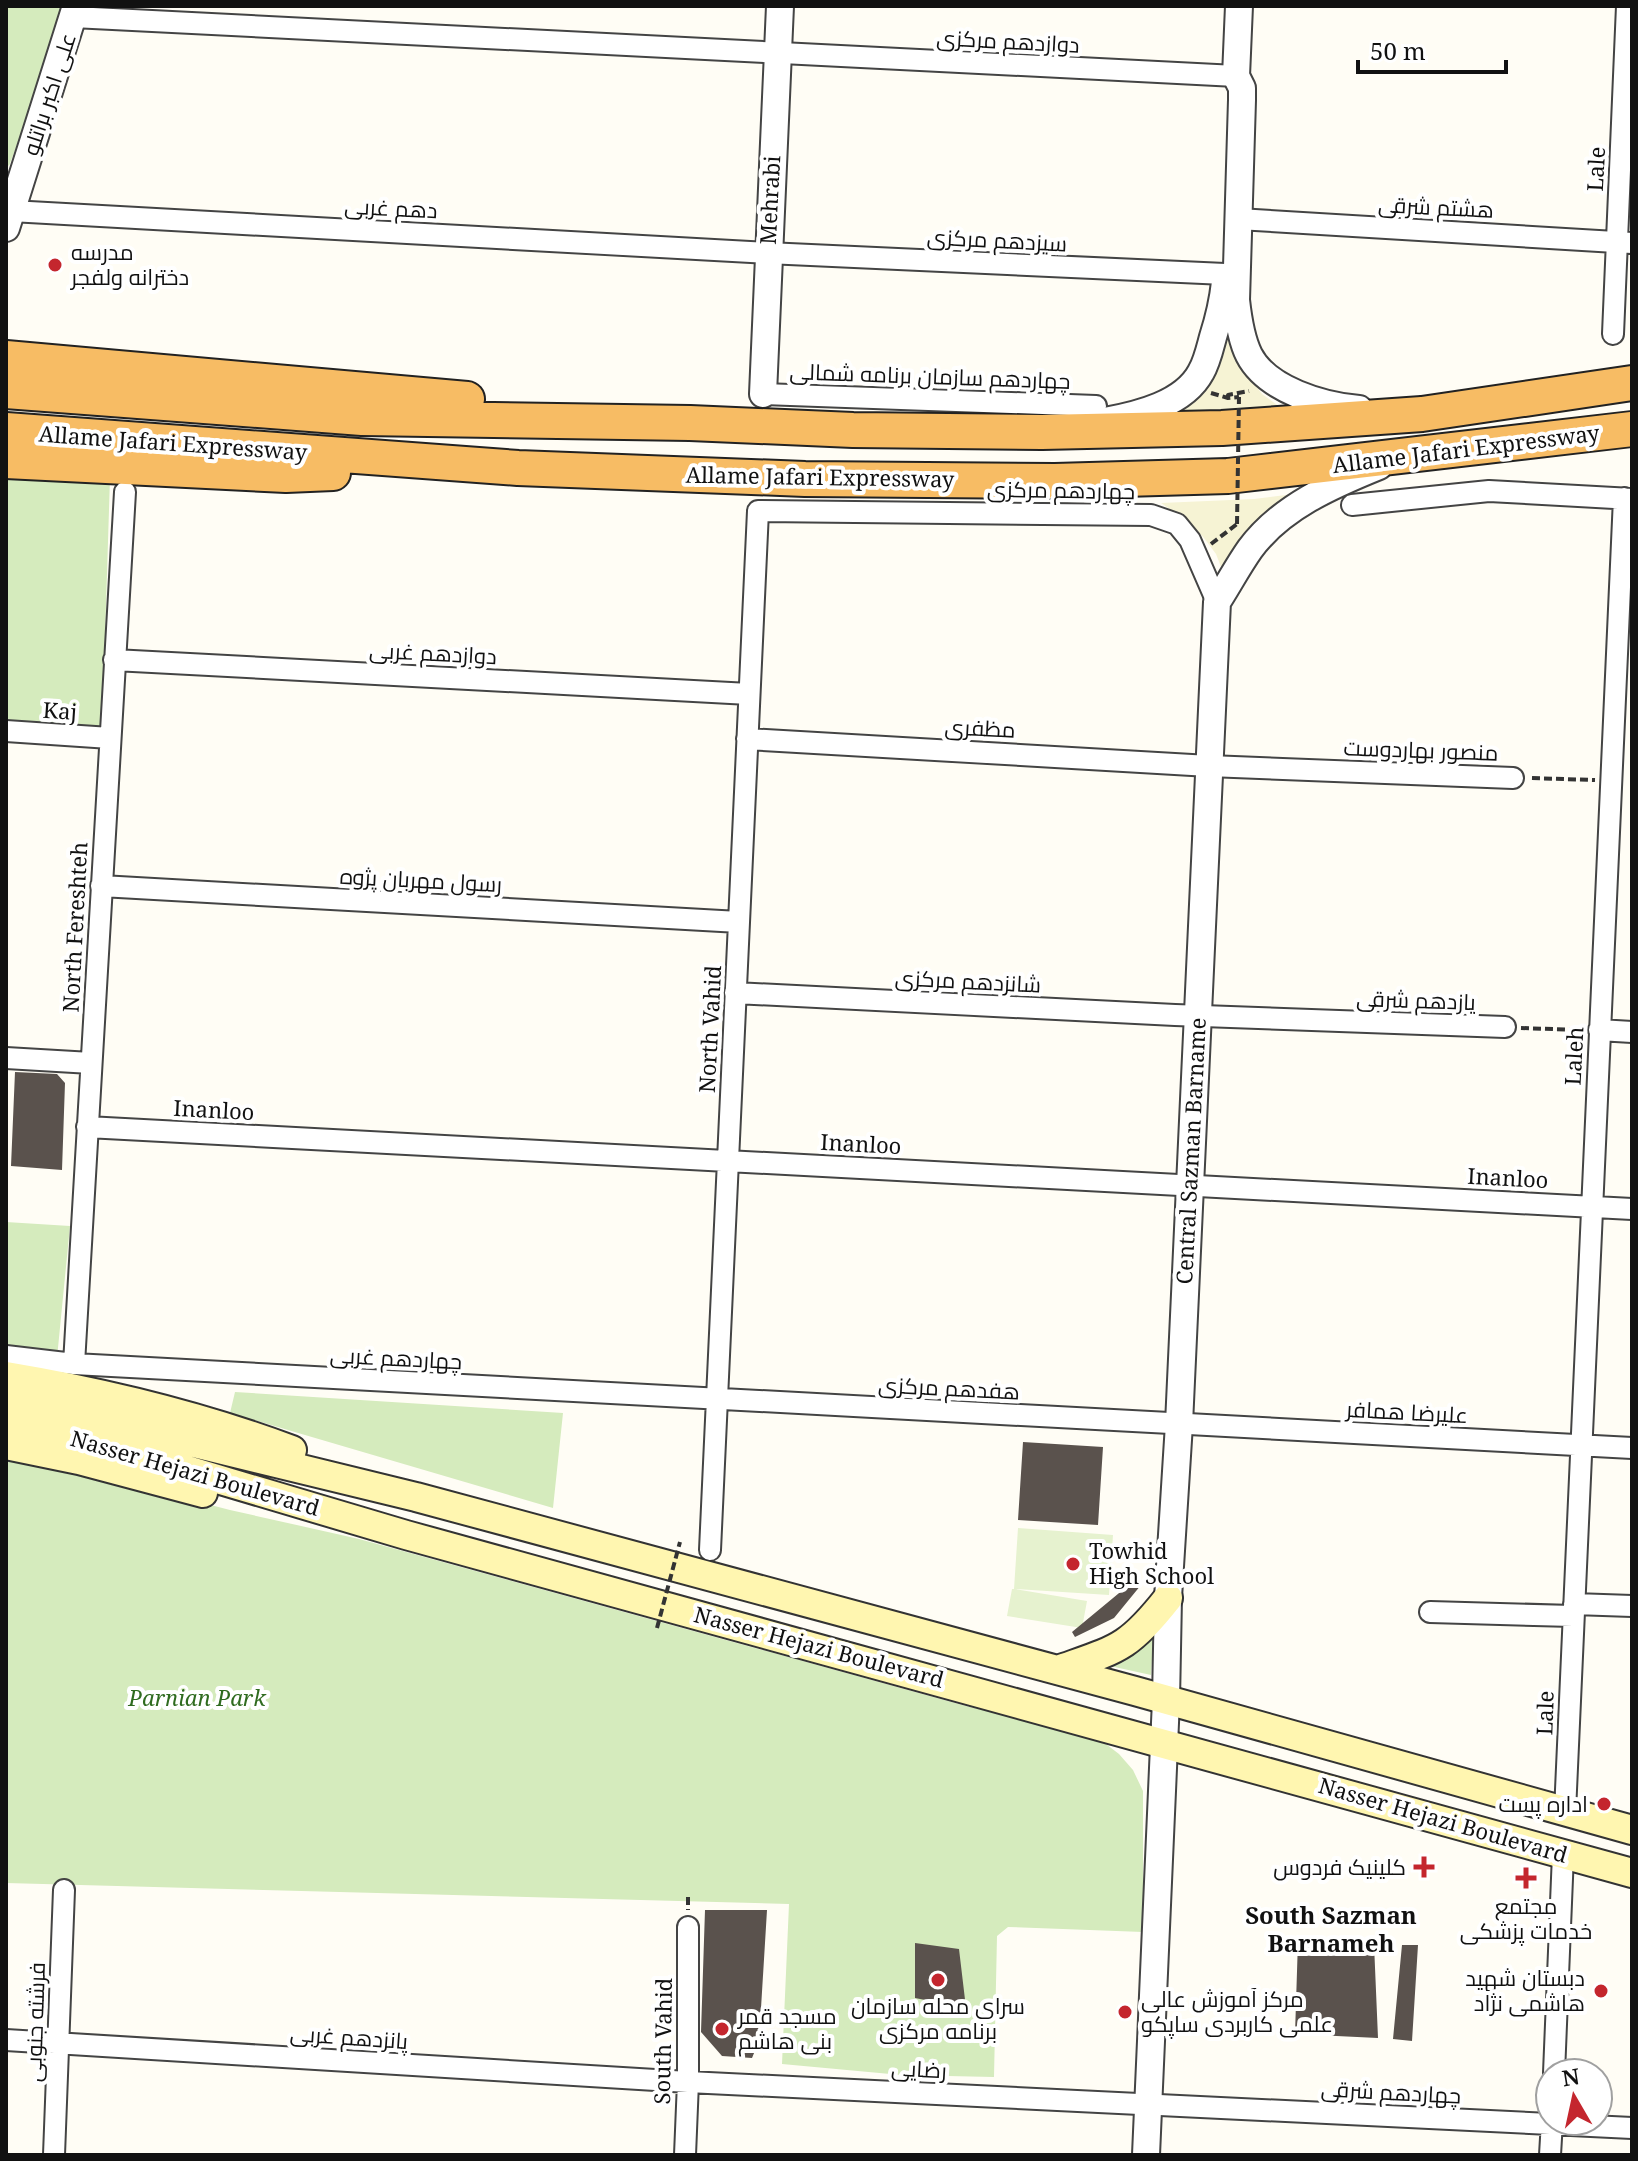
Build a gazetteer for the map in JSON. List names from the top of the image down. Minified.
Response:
{"streets":{"highway":["Allame Jafari Expressway"],"main road":["Nasser Hejazi Boulevard"],"street":["دوازدهم مرکزی","علی اکبر براتلو","Lale","Mehrabi","هشتم شرقی","دهم غربی","سیزدهم مرکزی","چهاردهم سازمان برنامه شمالی","چهاردهم مرکزی","دوازدهم غربی","Kaj","مظفری","منصور بهاردوست","رسول مهربان پژوه","North Fereshteh","شانزدهم مرکزی","یازدهم شرقی","North Vahid","Laleh","Inanloo","Central Sazman Barname","چهاردهم غربی","هفدهم مرکزی","علیرضا همافر","فرشته جنوبی","پانزدهم غربی","South Vahid","رضایی","چهاردهم شرقی"]},"crossings":[["دوازدهم مرکزی","علی اکبر براتلو"],["دوازدهم مرکزی","Mehrabi"],["علی اکبر براتلو","دهم غربی"],["Lale","هشتم شرقی"],["Lale","Laleh"],["Lale","Nasser Hejazi Boulevard"],["Mehrabi","دهم غربی"],["Mehrabi","سیزدهم مرکزی"],["Mehrabi","چهاردهم سازمان برنامه شمالی"],["دهم غربی","سیزدهم مرکزی"],["چهاردهم مرکزی","North Vahid"],["چهاردهم مرکزی","Central Sazman Barname"],["دوازدهم غربی","North Fereshteh"],["دوازدهم غربی","North Vahid"],["Kaj","North Fereshteh"],["مظفری","منصور بهاردوست"],["مظفری","North Vahid"],["مظفری","Central Sazman Barname"],["منصور بهاردوست","Laleh"],["منصور بهاردوست","Central Sazman Barname"],["رسول مهربان پژوه","North Fereshteh"],["رسول مهربان پژوه","North Vahid"],["North Fereshteh","Inanloo"],["North Fereshteh","چهاردهم غربی"],["شانزدهم مرکزی","یازدهم شرقی"],["شانزدهم مرکزی","North Vahid"],["شانزدهم مرکزی","Central Sazman Barname"],["یازدهم شرقی","Laleh"],["یازدهم شرقی","Central Sazman Barname"],["North Vahid","Inanloo"],["North Vahid","چهاردهم غربی"],["North Vahid","هفدهم مرکزی"],["Laleh","Inanloo"],["Laleh","علیرضا همافر"],["Inanloo","Central Sazman Barname"],["Central Sazman Barname","هفدهم مرکزی"],["Central Sazman Barname","علیرضا همافر"],["Central Sazman Barname","Nasser Hejazi Boulevard"],["Central Sazman Barname","رضایی"],["Central Sazman Barname","چهاردهم شرقی"],["چهاردهم غربی","هفدهم مرکزی"],["هفدهم مرکزی","علیرضا همافر"],["فرشته جنوبی","پانزدهم غربی"],["پانزدهم غربی","South Vahid"],["پانزدهم غربی","رضایی"],["South Vahid","رضایی"],["رضایی","چهاردهم شرقی"]],"districts":["South Sazman Barnameh"],"parks":["Parnian Park"],"places":{"other":["مدرسه دخترانه ولفجر","Towhid High School","اداره پست","سرای محله سازمان برنامه مرکزی","دبستان شهید هاشمی نژاد","مرکز آموزش عالی علمی کاربردی ساپکو","مسجد قمر بنی هاشم"],"health":["کلینیک فردوس","مجتمع خدمات پزشکی"]},"scale_bar":"50 m","north":"top"}
